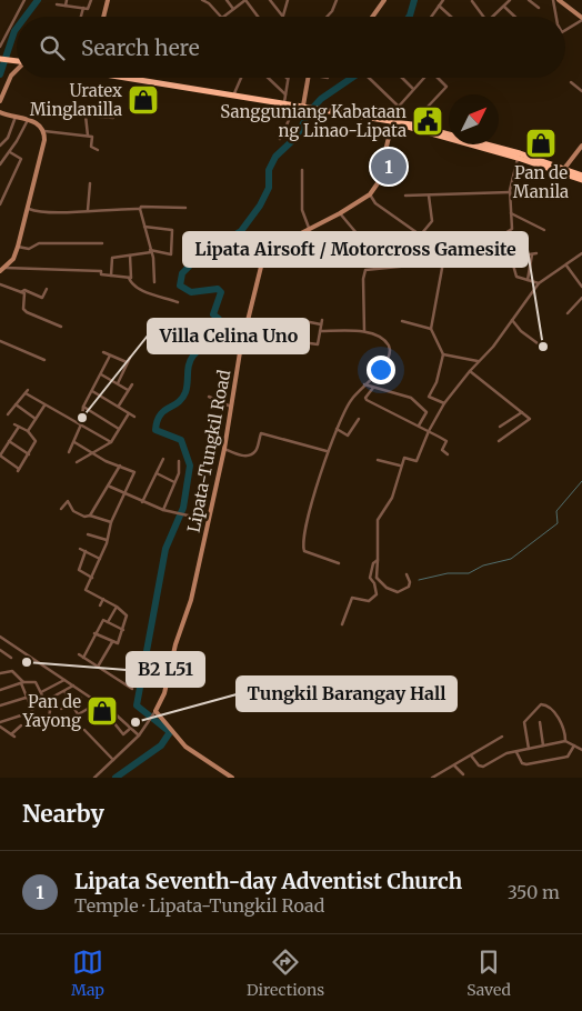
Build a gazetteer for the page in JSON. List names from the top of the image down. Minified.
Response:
{"streets":{"street":["Lipata-Tungkil Road"]},"places":{"shop":["Uratex Minglanilla","Pan de Manila","Pan de Yayong"],"public building":["Sangguniang Kabataan ng Linao-Lipata"],"other":["Lipata Airsoft / Motorcross Gamesite","Villa Celina Uno","B2 L51","Tungkil Barangay Hall"]},"north":"top right","page":{"search":"Search here","pins":"1","heading":"Nearby","list":[{"mark":"1","name":"Lipata Seventh-day Adventist Church","note":"Temple · Lipata-Tungkil Road","value":"350 m"}],"nav":["Map","Directions","Saved"]}}
